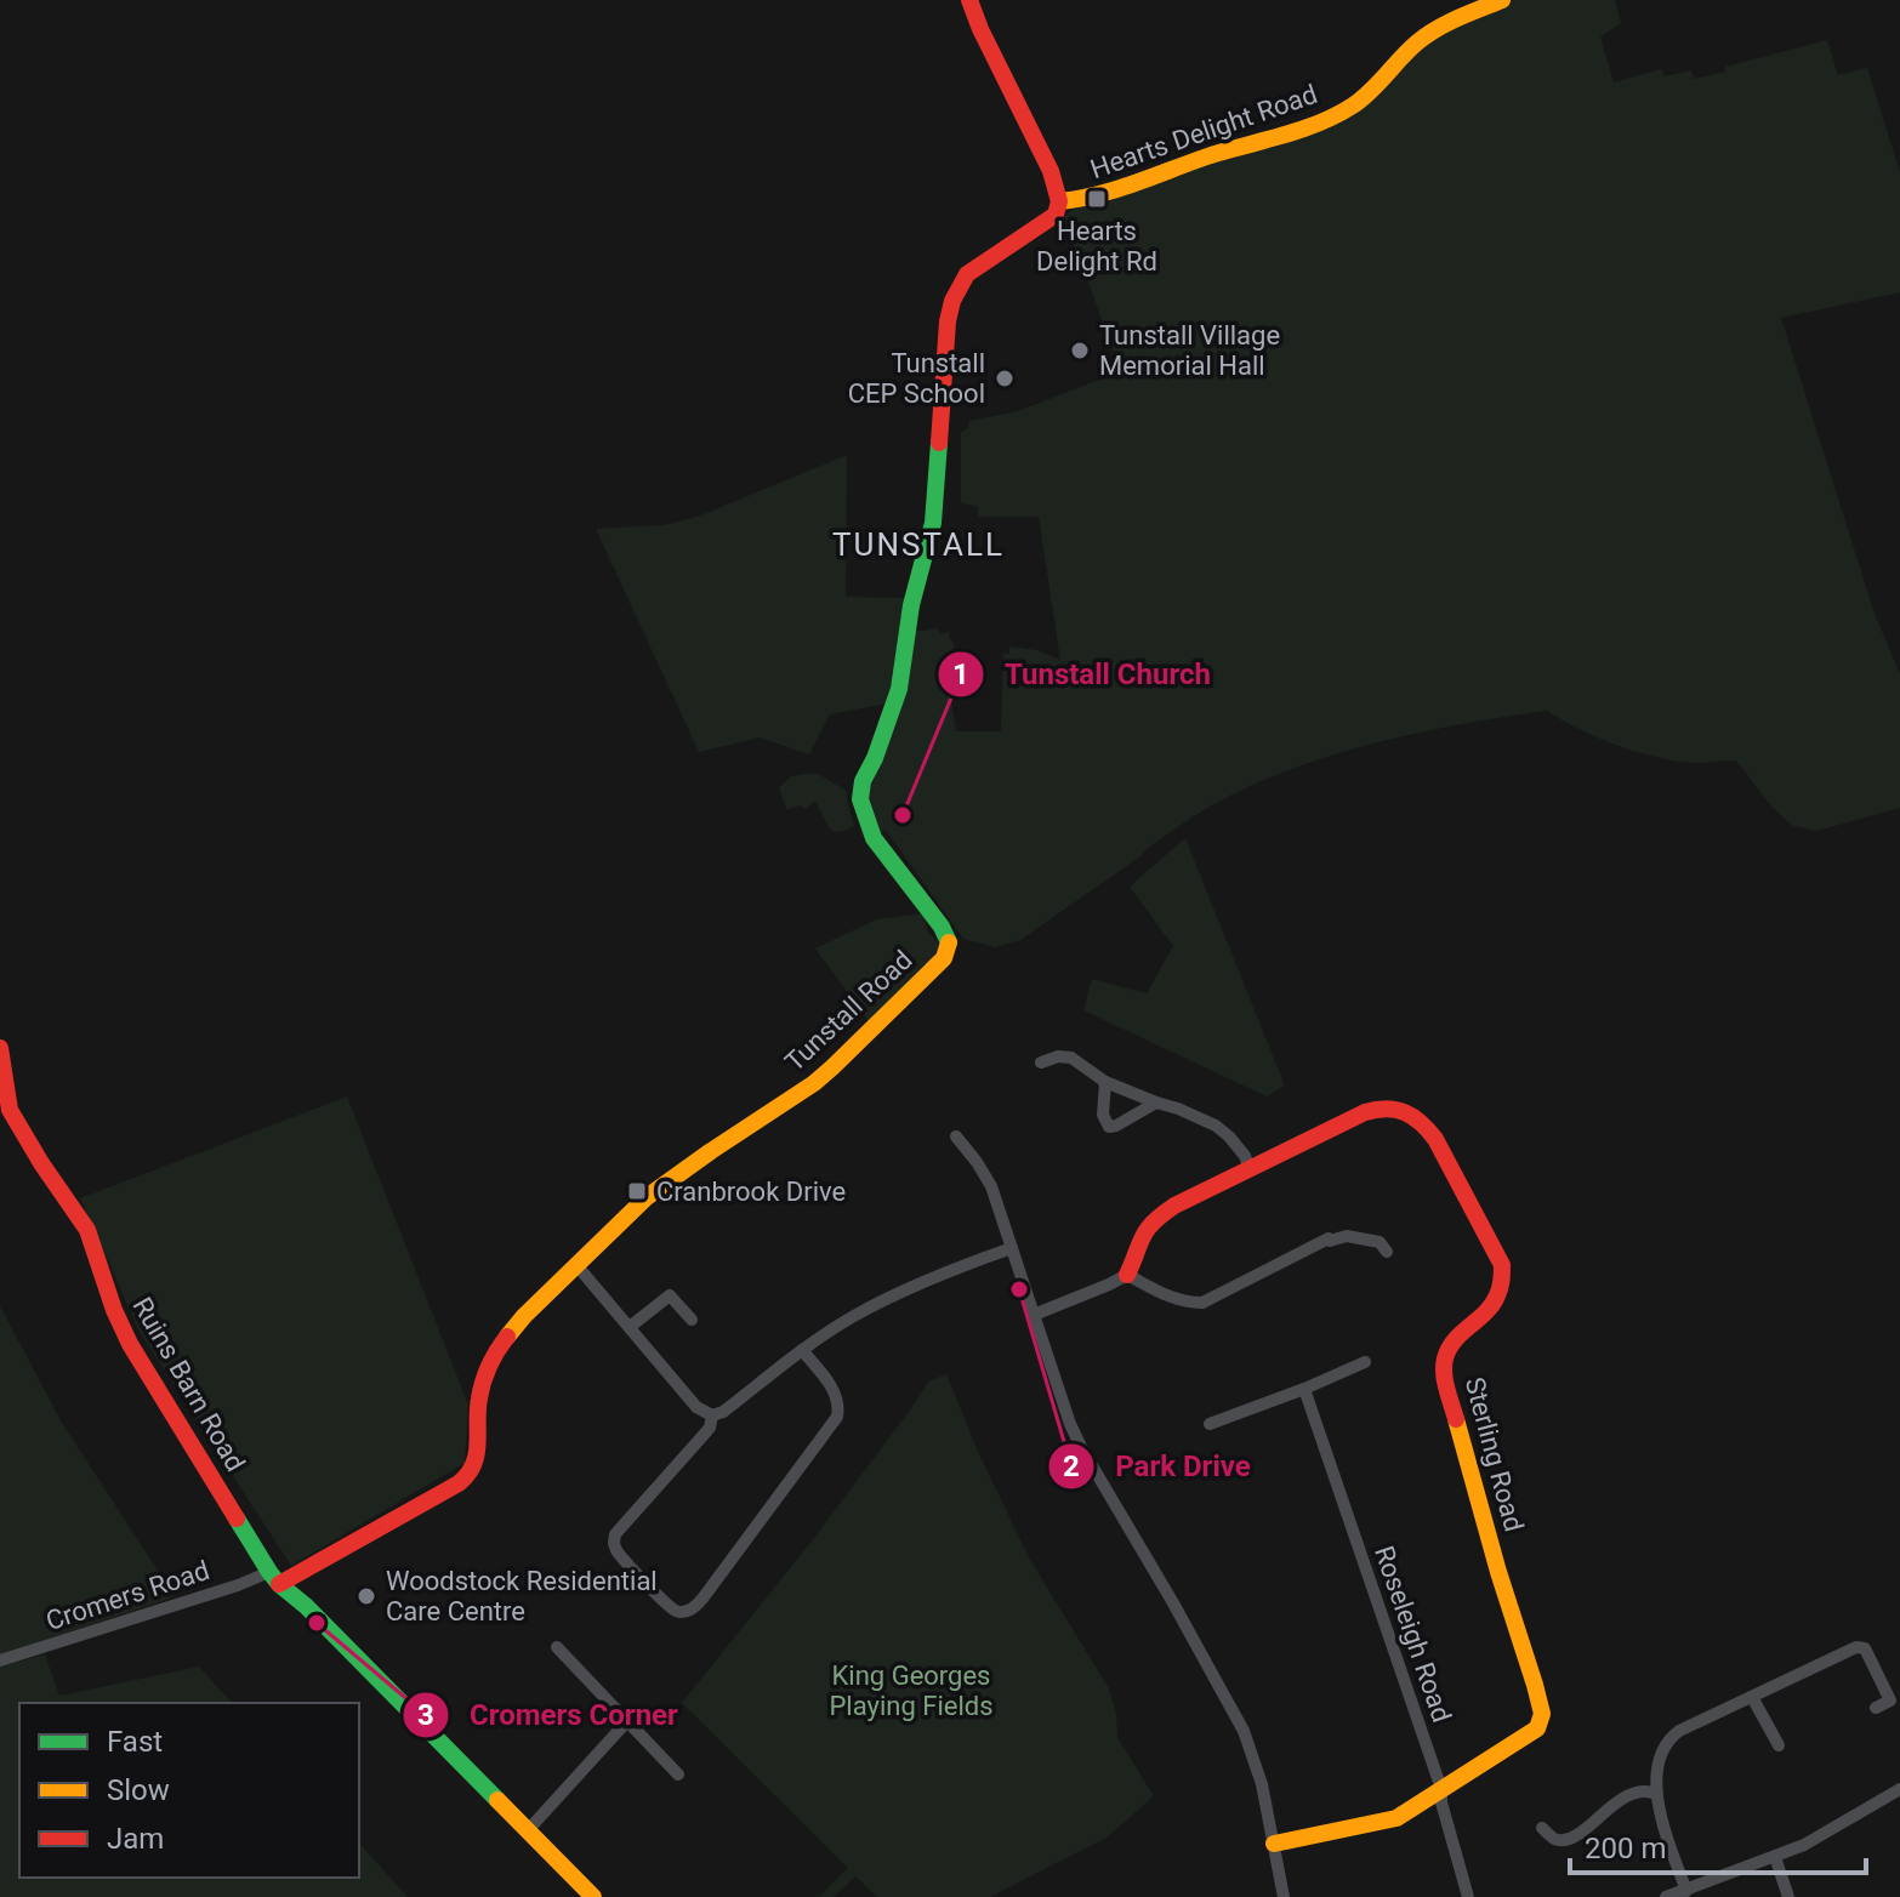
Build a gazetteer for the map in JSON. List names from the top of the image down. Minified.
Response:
{"streets":{"street":["Hearts Delight Road","Tunstall Road","Ruins Barn Road","Sterling Road","Cromers Road","Roseleigh Road"]},"crossings":[["Hearts Delight Road","Tunstall Road"],["Tunstall Road","Ruins Barn Road"],["Tunstall Road","Cromers Road"],["Ruins Barn Road","Cromers Road"],["Sterling Road","Roseleigh Road"]],"districts":["TUNSTALL"],"parks":["King Georges Playing Fields"],"places":{"transit":["Hearts Delight Rd","Cranbrook Drive"],"other":["Tunstall Village Memorial Hall","Tunstall CEP School","Tunstall Church","Park Drive","Woodstock Residential Care Centre","Cromers Corner"]},"legend":["Fast","Slow","Jam"],"scale_bar":"200 m"}
